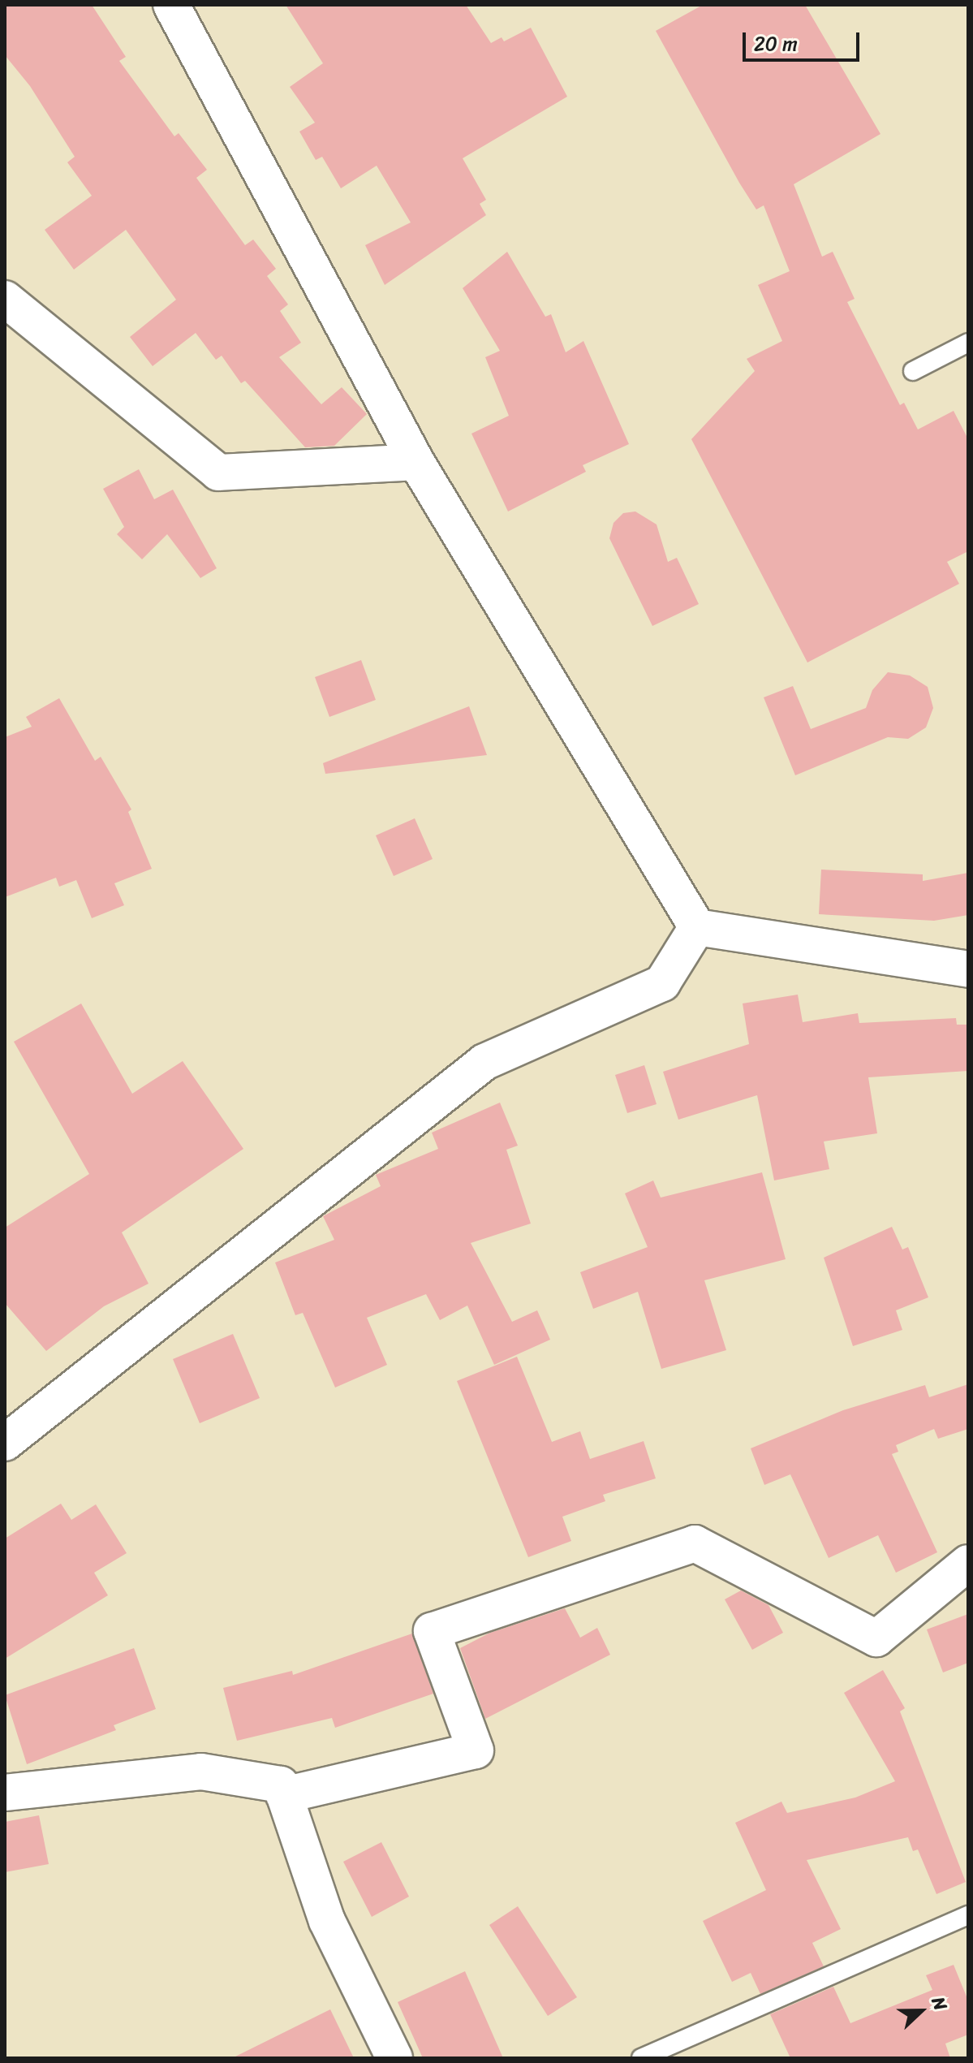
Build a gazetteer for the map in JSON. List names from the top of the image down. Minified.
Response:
{"scale_bar":"20 m","north":"right"}
